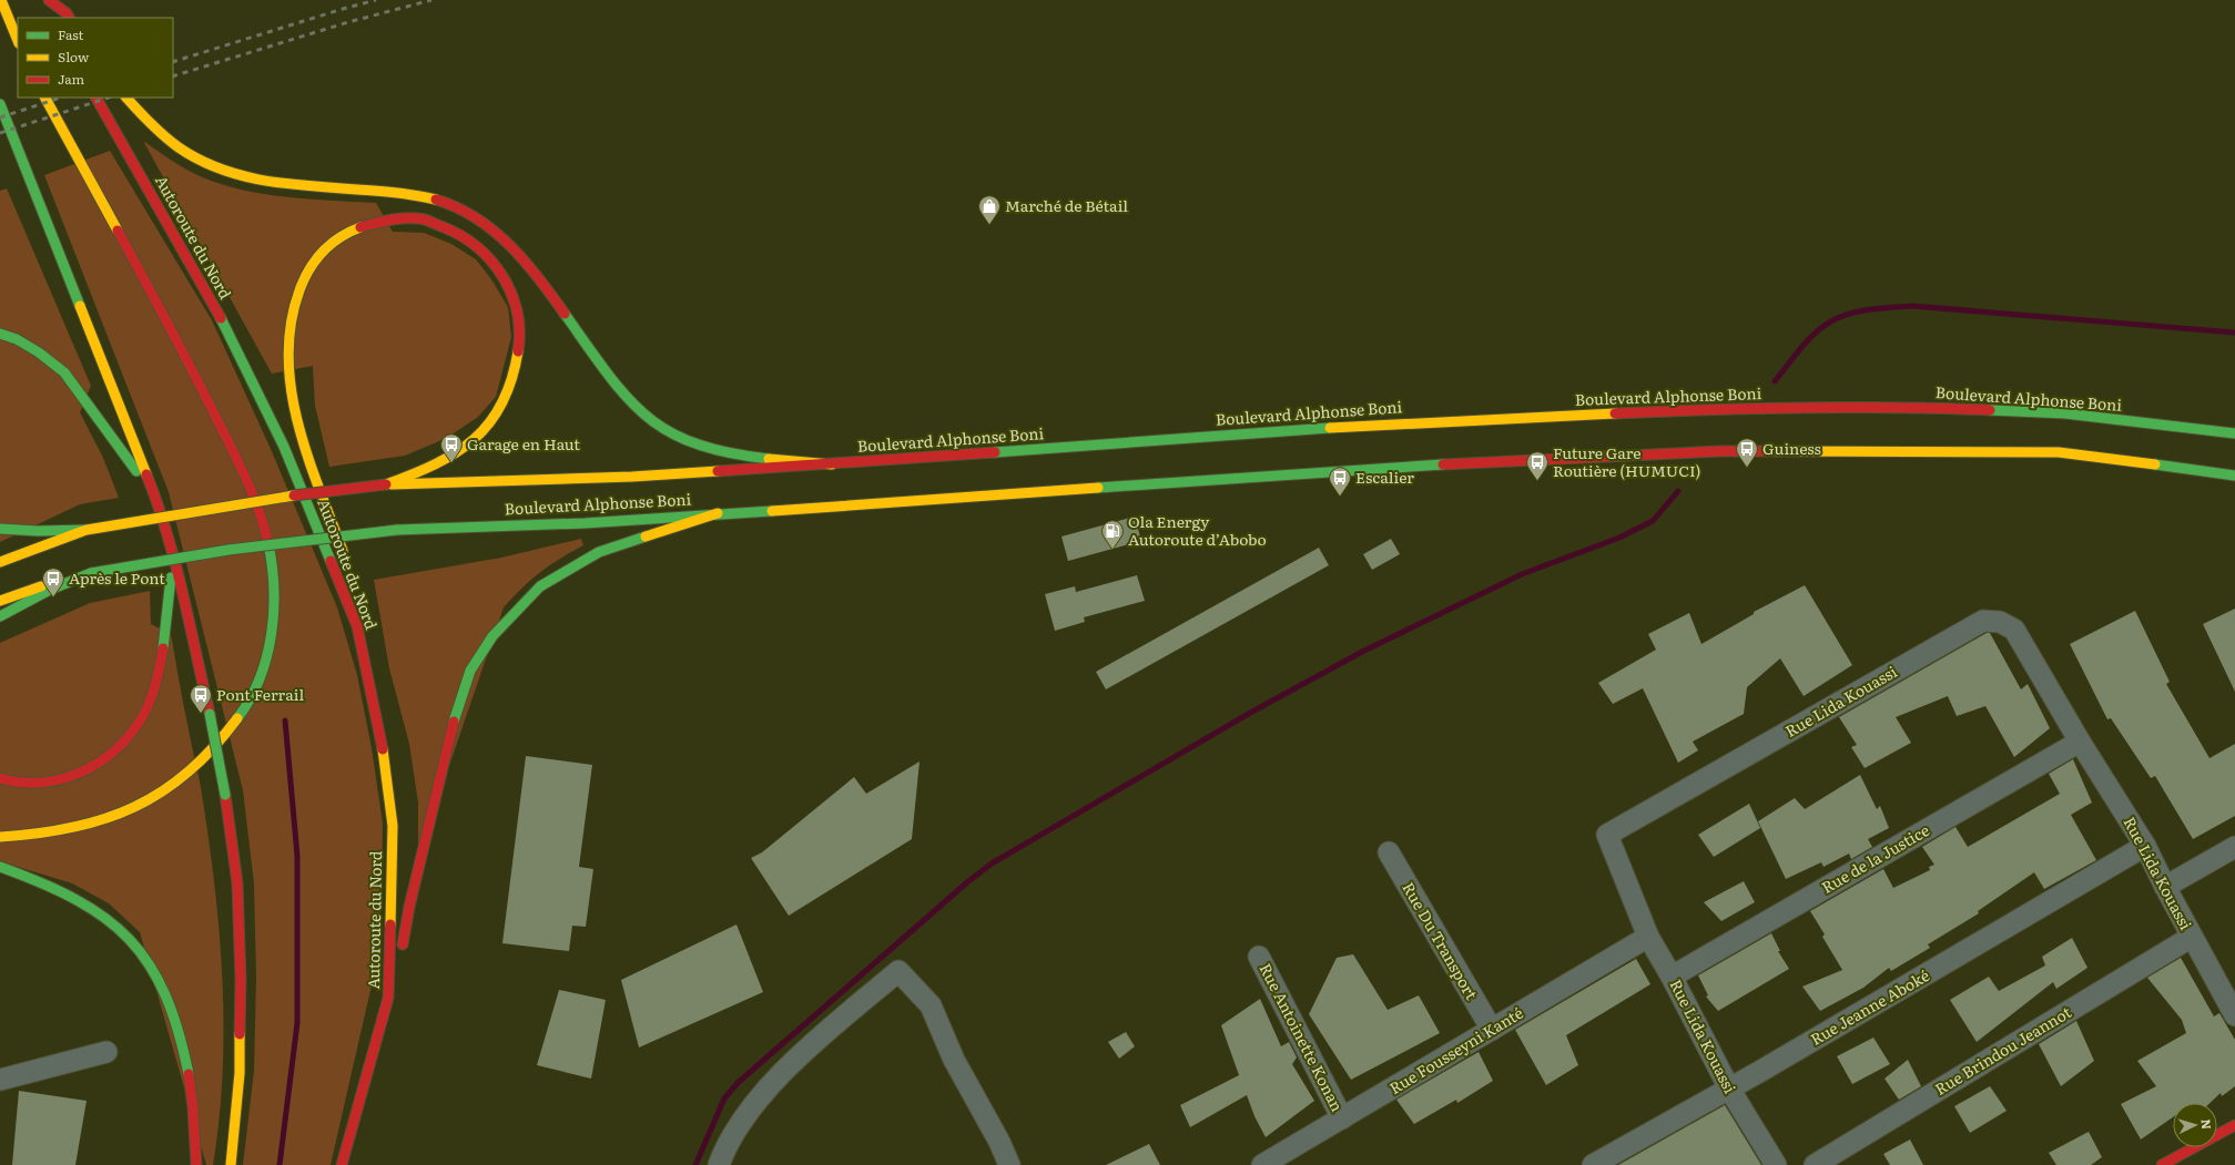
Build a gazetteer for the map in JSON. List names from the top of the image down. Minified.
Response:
{"streets":{"main road":["Autoroute du Nord","Boulevard Alphonse Boni"],"street":["Rue Lida Kouassi","Rue de la Justice","Rue Du Transport","Rue Jeanne Aboké","Rue Antoinette Konan","Rue Fousseyni Kanté","Rue Brindou Jeannot"]},"crossings":[["Rue Lida Kouassi","Rue de la Justice"],["Rue Lida Kouassi","Rue Jeanne Aboké"],["Rue Lida Kouassi","Rue Fousseyni Kanté"],["Rue Lida Kouassi","Rue Brindou Jeannot"],["Rue Du Transport","Rue Fousseyni Kanté"],["Rue Antoinette Konan","Rue Fousseyni Kanté"]],"places":{"shop":["Marché de Bétail"],"bus stop":["Garage en Haut","Guiness","Future Gare Routière (HUMUCI)","Escalier","Après le Pont","Pont Ferrail"],"fuel station":["Ola Energy Autoroute d’Abobo"]},"legend":["Fast","Slow","Jam"],"north":"right"}
